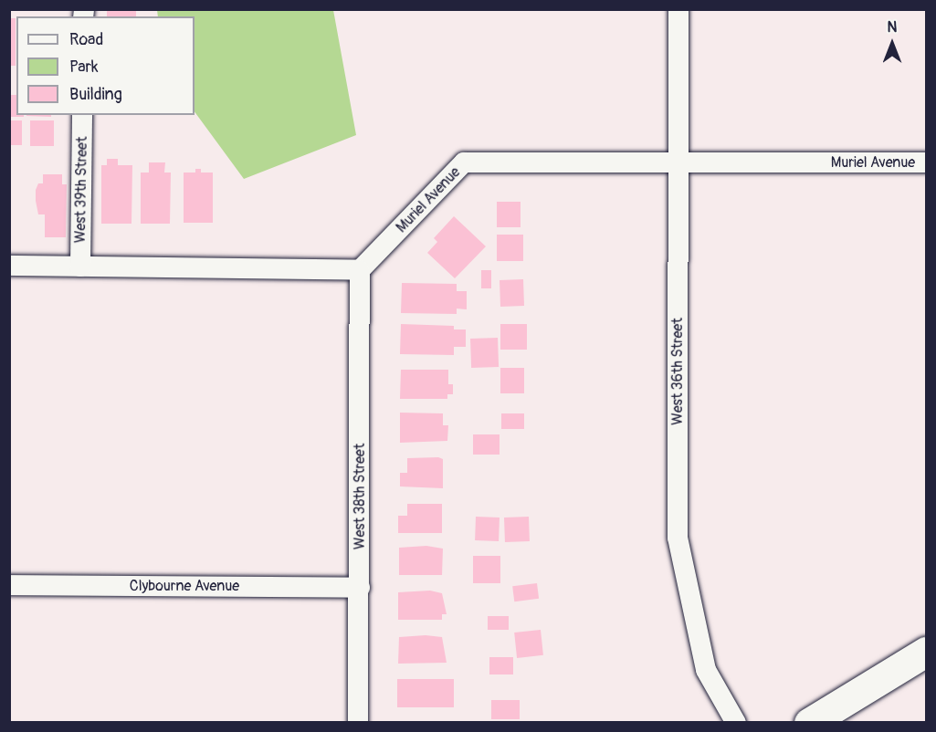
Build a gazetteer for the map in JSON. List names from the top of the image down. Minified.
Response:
{"streets":{"street":["Muriel Avenue","West 39th Street","West 36th Street","West 38th Street","Clybourne Avenue"]},"crossings":[["Muriel Avenue","West 36th Street"],["Muriel Avenue","West 38th Street"],["West 38th Street","Clybourne Avenue"]],"legend":["Road","Park","Building"],"north":"top"}
